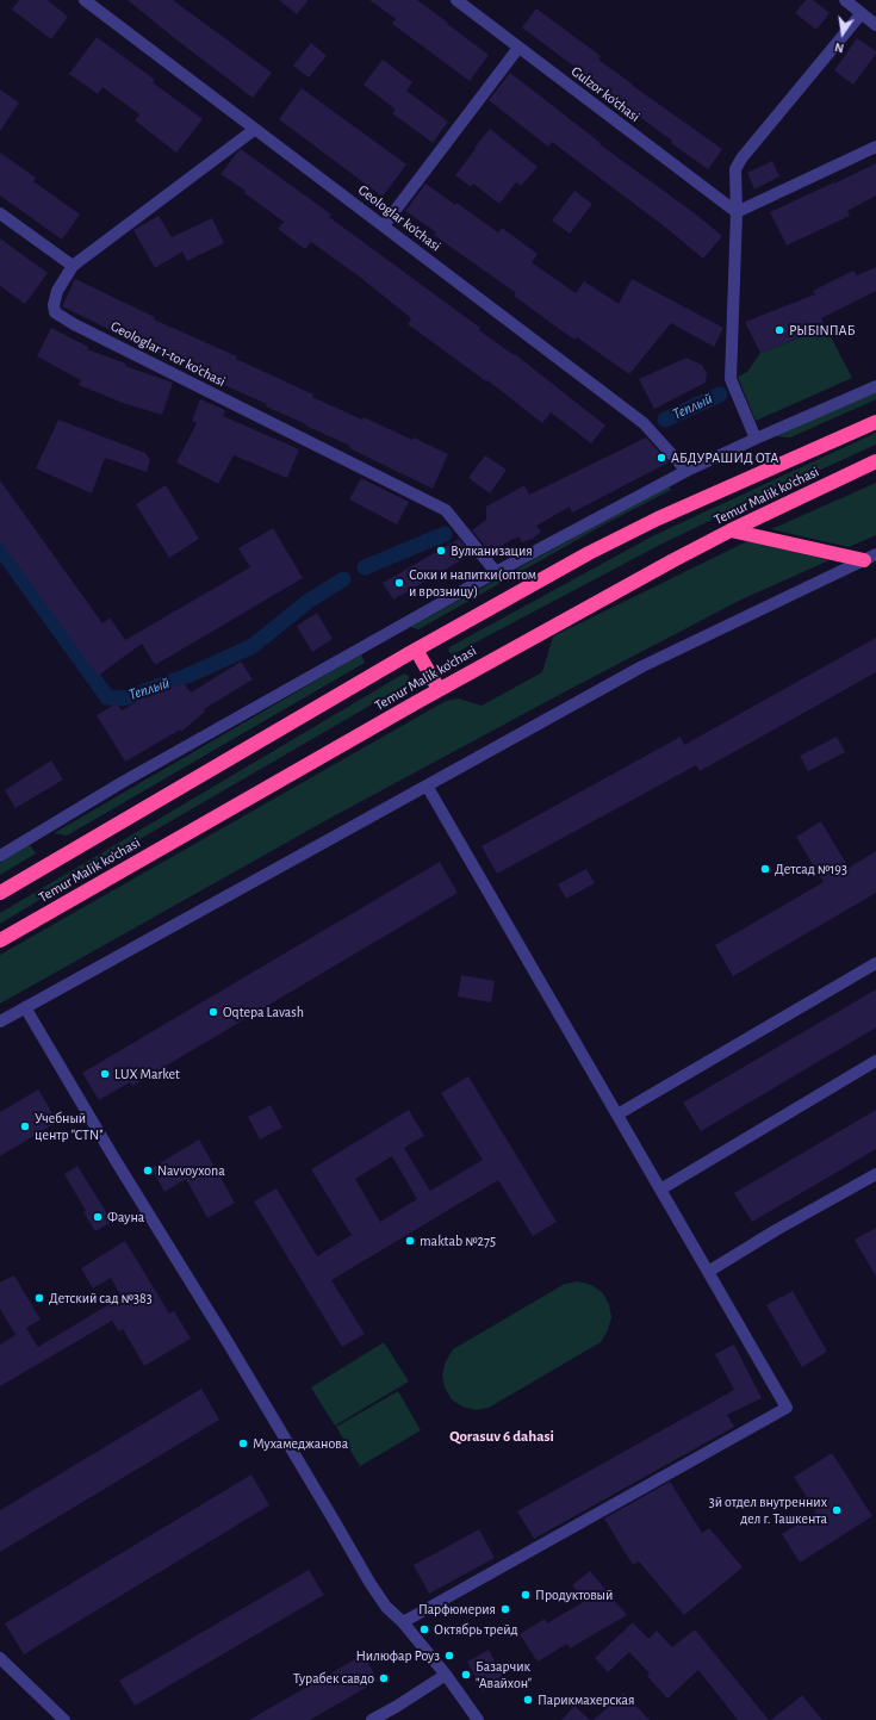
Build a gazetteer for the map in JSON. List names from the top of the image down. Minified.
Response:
{"streets":{"highway":["Temur Malik ko'chasi"],"street":["Gulzor ko'chasi","Geologlar ko'chasi","Geologlar 1-tor ko'chasi"]},"crossings":[["Geologlar ko'chasi","Geologlar 1-tor ko'chasi"]],"districts":["Qorasuv 6 dahasi"],"water":["Теплый"],"places":["РЫБINПАБ","АБДУРАШИД ОТА","Вулканизация","Соки и напитки(оптом и врозницу)","Детсад №193","Oqtepa Lavash","LUX Market","Учебный центр \"CTN\"","Navvoyxona","Фауна","maktab №275","Детский сад №383","Мухамеджанова","3й отдел внутренних дел г. Ташкента","Продуктовый","Парфюмерия","Октябрь трейд","Нилюфар Роуз","Базарчик \"Авайхон\"","Турабек савдо","Парикмахерская"],"north":"bottom"}
